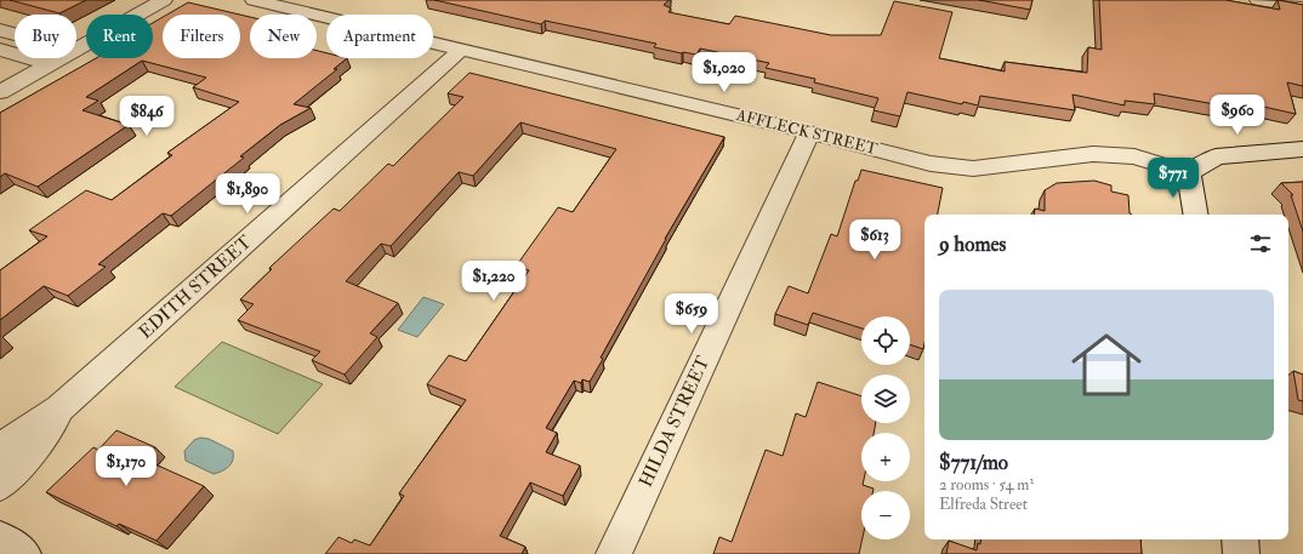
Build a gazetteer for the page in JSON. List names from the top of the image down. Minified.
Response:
{"streets":{"street":["AFFLECK STREET","EDITH STREET","HILDA STREET"]},"crossings":[["AFFLECK STREET","EDITH STREET"],["AFFLECK STREET","HILDA STREET"]],"page":{"chip":["Buy","Rent","Filters","New","Apartment"],"price":["$1,020","$960","$846","$771","$1,890","$613","$1,220","$659","$1,170"],"heading":"9 homes","list":[{"name":"$771/mo","note":"2 rooms · 54 m² · Elfreda Street"}],"map_buttons":["+","−"]}}
